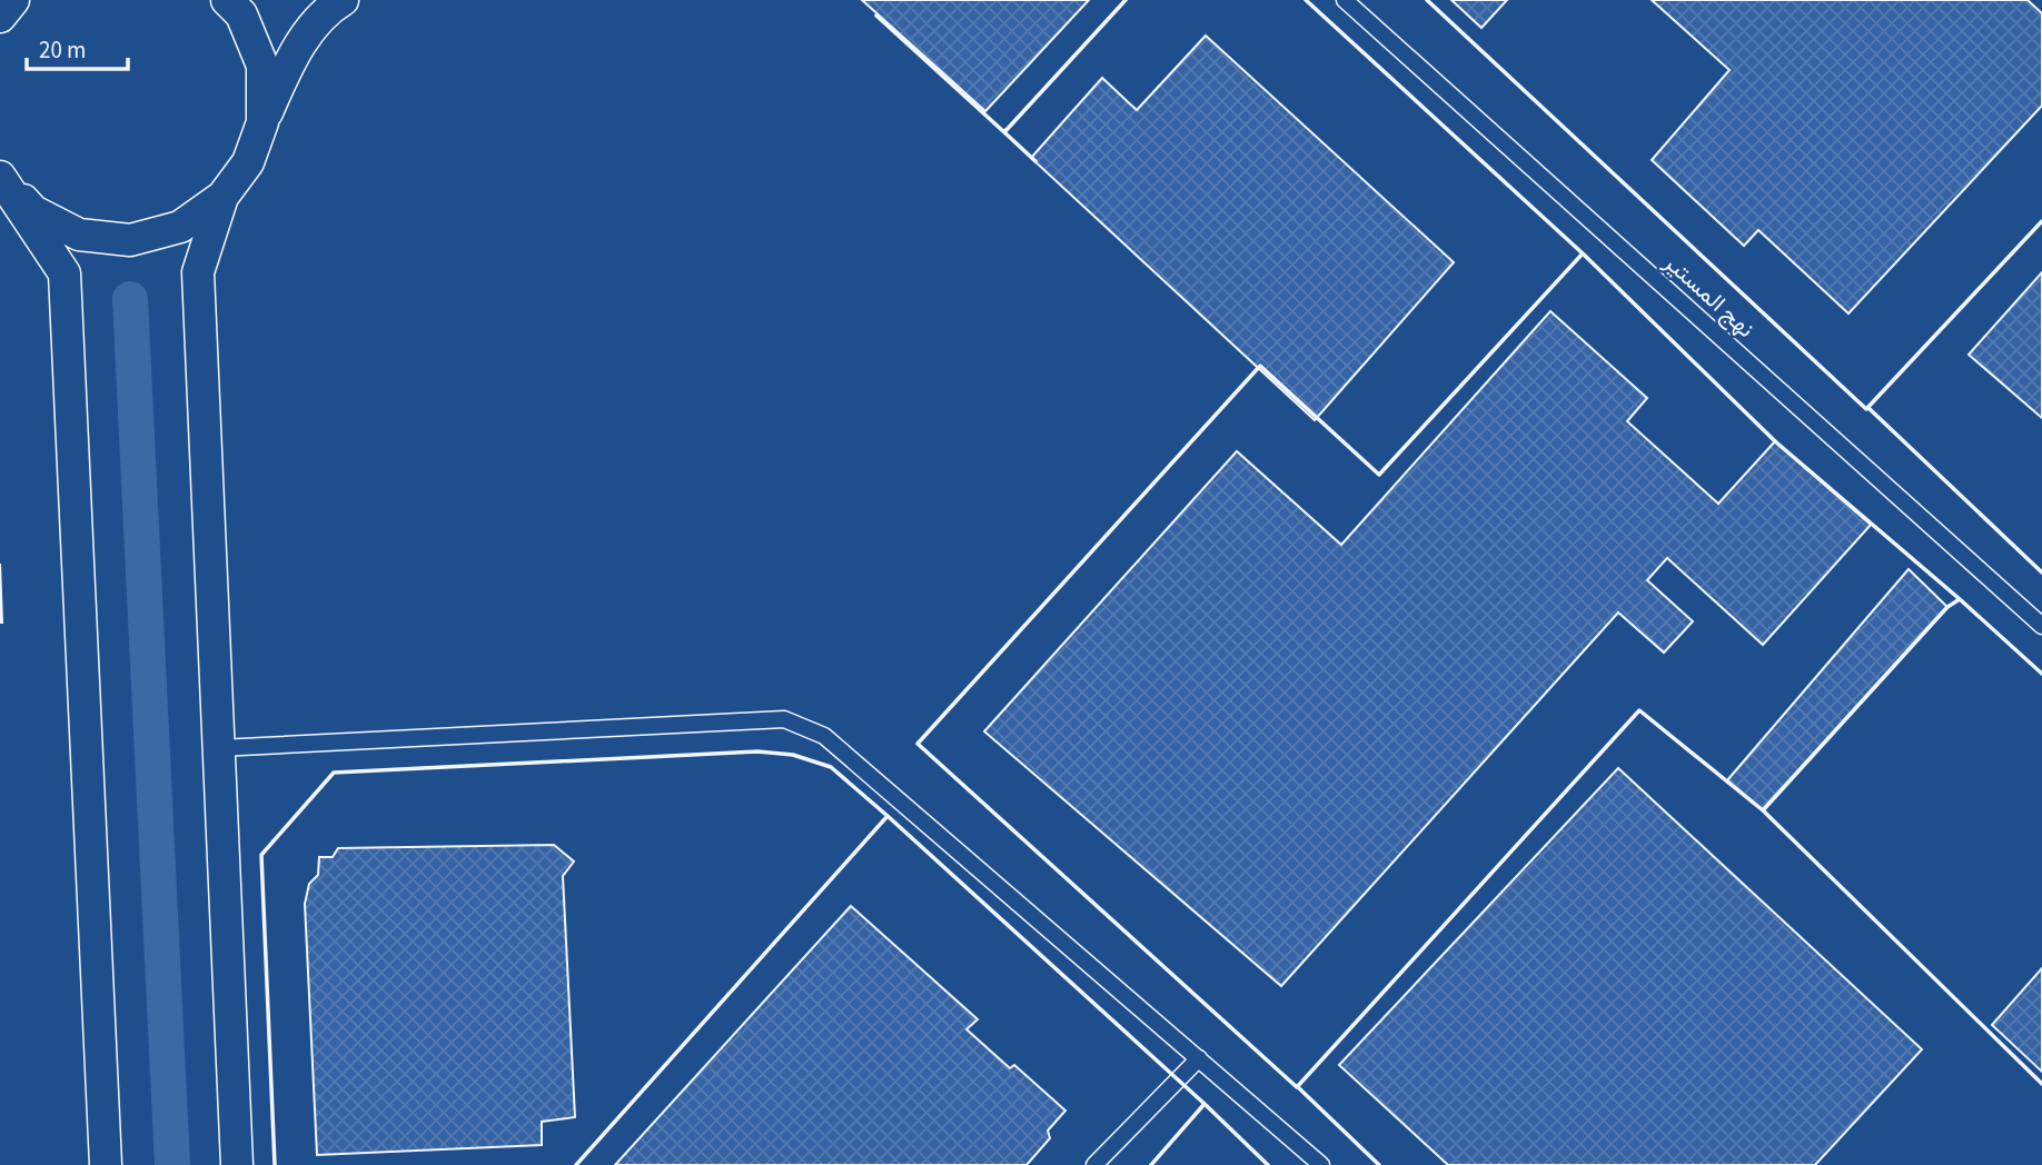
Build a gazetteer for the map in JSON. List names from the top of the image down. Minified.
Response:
{"streets":{"lane":["نهج المستير"]},"scale_bar":"20 m"}
